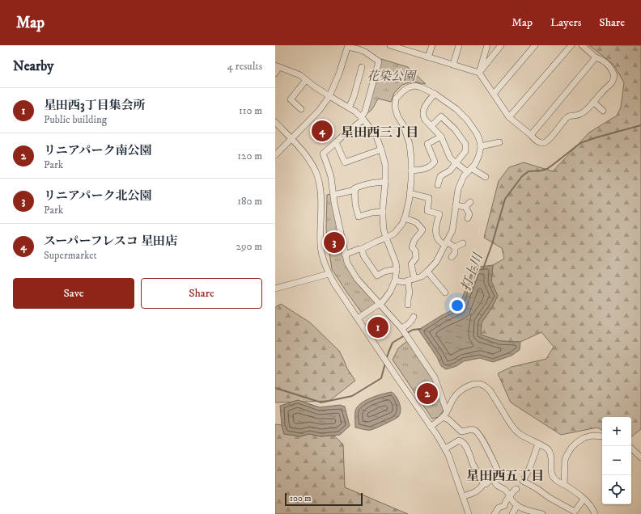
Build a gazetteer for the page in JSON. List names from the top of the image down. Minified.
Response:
{"districts":["星田西三丁目","星田西五丁目"],"water":["打上川"],"parks":["花染公園"],"scale_bar":"100 m","page":{"header":"Map","nav":["Map","Layers","Share"],"heading":["Nearby","4 results"],"list":[{"mark":"1","name":"星田西3丁目集会所","note":"Public building","value":"110 m"},{"mark":"2","name":"リニアパーク南公園","note":"Park","value":"120 m"},{"mark":"3","name":"リニアパーク北公園","note":"Park","value":"180 m"},{"mark":"4","name":"スーパーフレスコ 星田店","note":"Supermarket","value":"290 m"}],"pins":["4","3","1","2"],"buttons":["Save","Share"],"map_buttons":["+","−"],"scale":"100 m"}}
